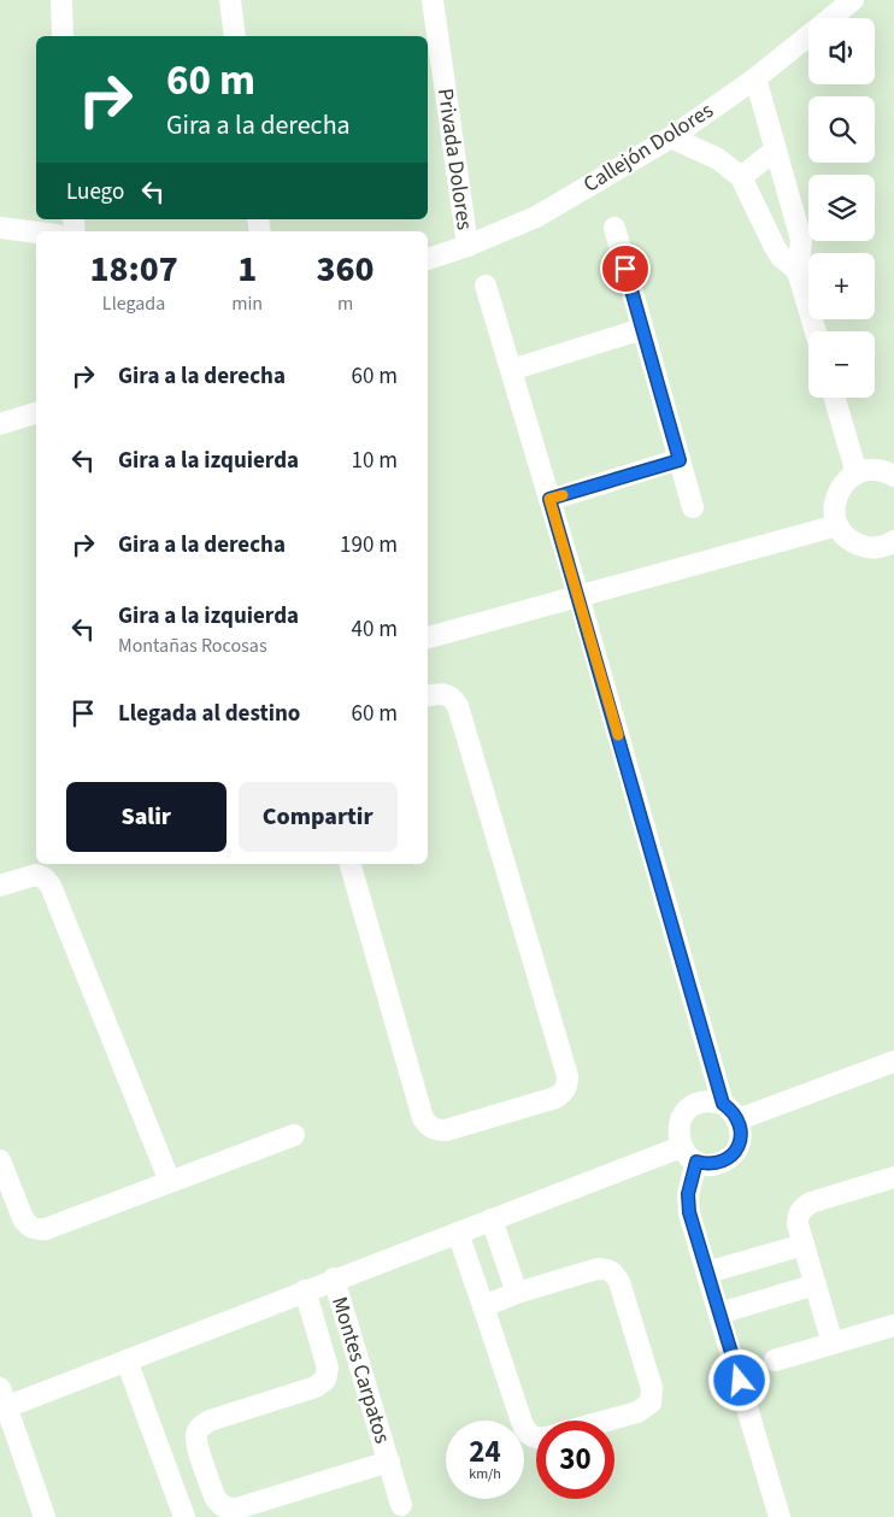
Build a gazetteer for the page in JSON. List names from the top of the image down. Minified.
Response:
{"streets":{"street":["Callejón Dolores","Privada Dolores","Montes Carpatos"]},"crossings":[["Callejón Dolores","Privada Dolores"]],"page":{"map_buttons":["+","−"],"turn":["60 m","Gira a la derecha"],"then":"Luego","eta":["18:07","Llegada","1","min","360","m"],"list":[{"name":"Gira a la derecha","value":"60 m"},{"name":"Gira a la izquierda","value":"10 m"},{"name":"Gira a la derecha","value":"190 m"},{"name":"Gira a la izquierda","note":"Montañas Rocosas","value":"40 m"},{"name":"Llegada al destino","value":"60 m"}],"buttons":["Salir","Compartir"],"speed":"24 km/h","limit":"30"}}
